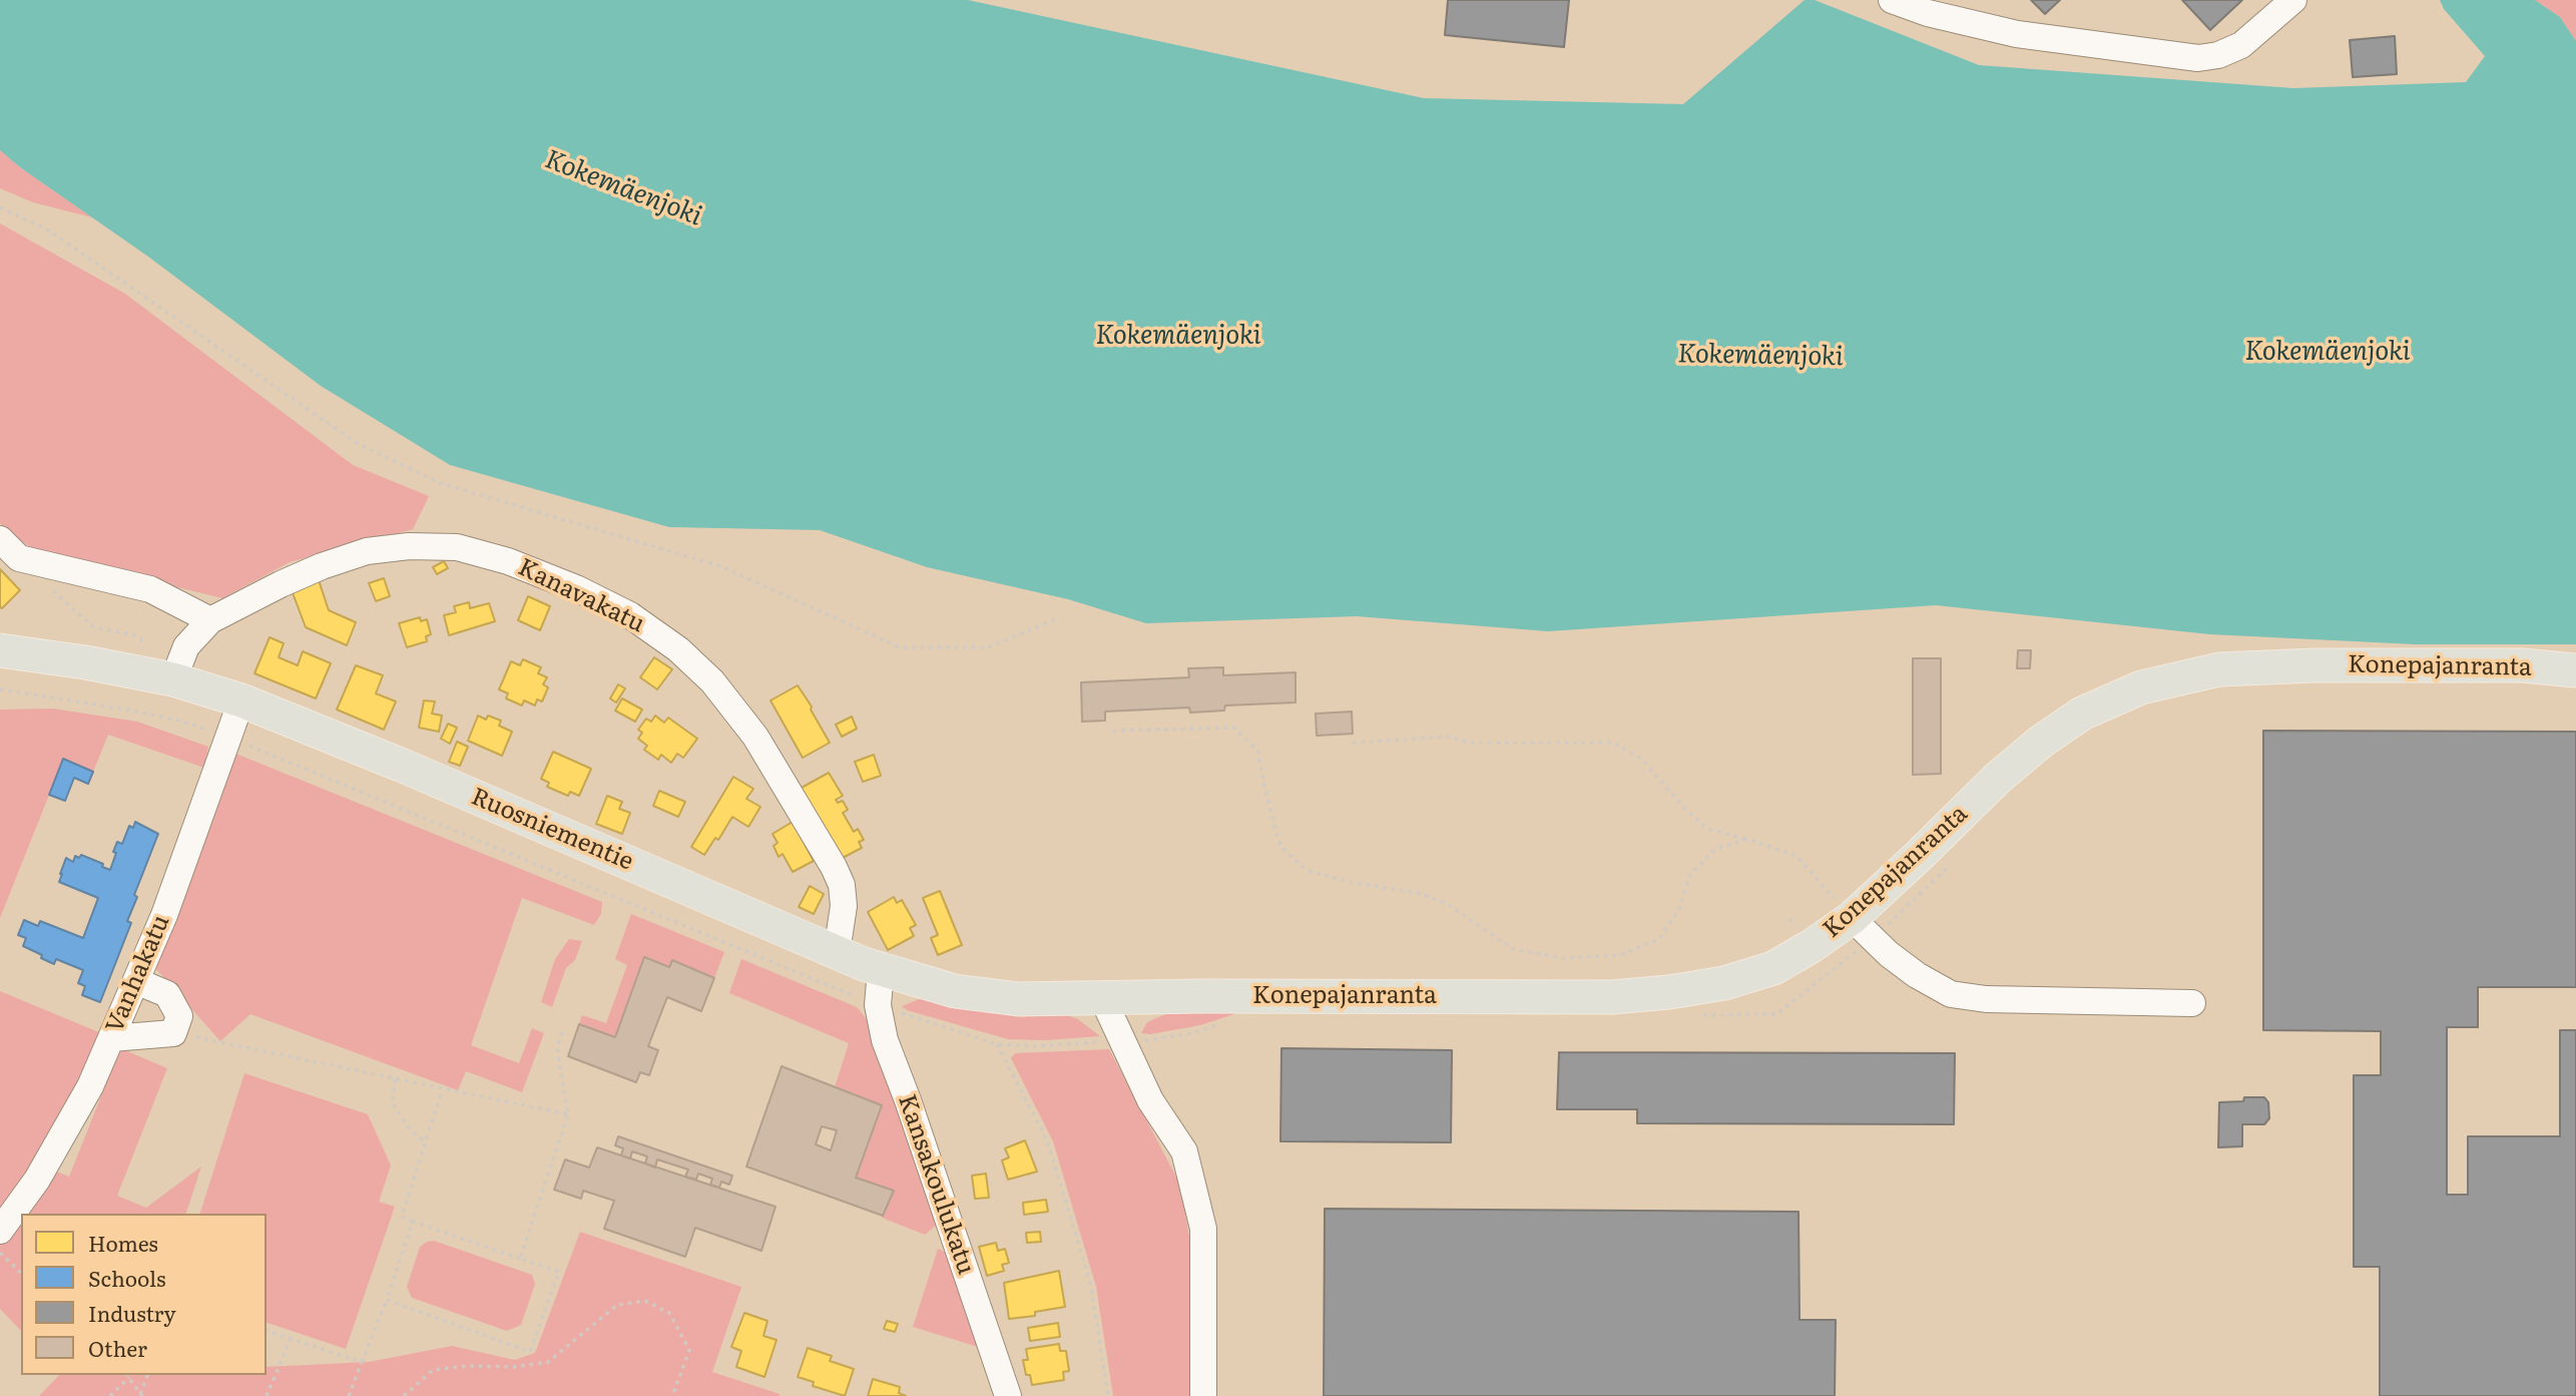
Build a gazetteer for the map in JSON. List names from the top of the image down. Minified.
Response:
{"streets":{"main road":["Konepajanranta","Ruosniementie"],"street":["Kanavakatu","Vanhakatu","Kansakoulukatu"]},"crossings":[["Kanavakatu","Ruosniementie"],["Konepajanranta","Ruosniementie"],["Ruosniementie","Vanhakatu"],["Ruosniementie","Kansakoulukatu"]],"water":["Kokemäenjoki"],"legend":["Homes","Schools","Industry","Other"]}
